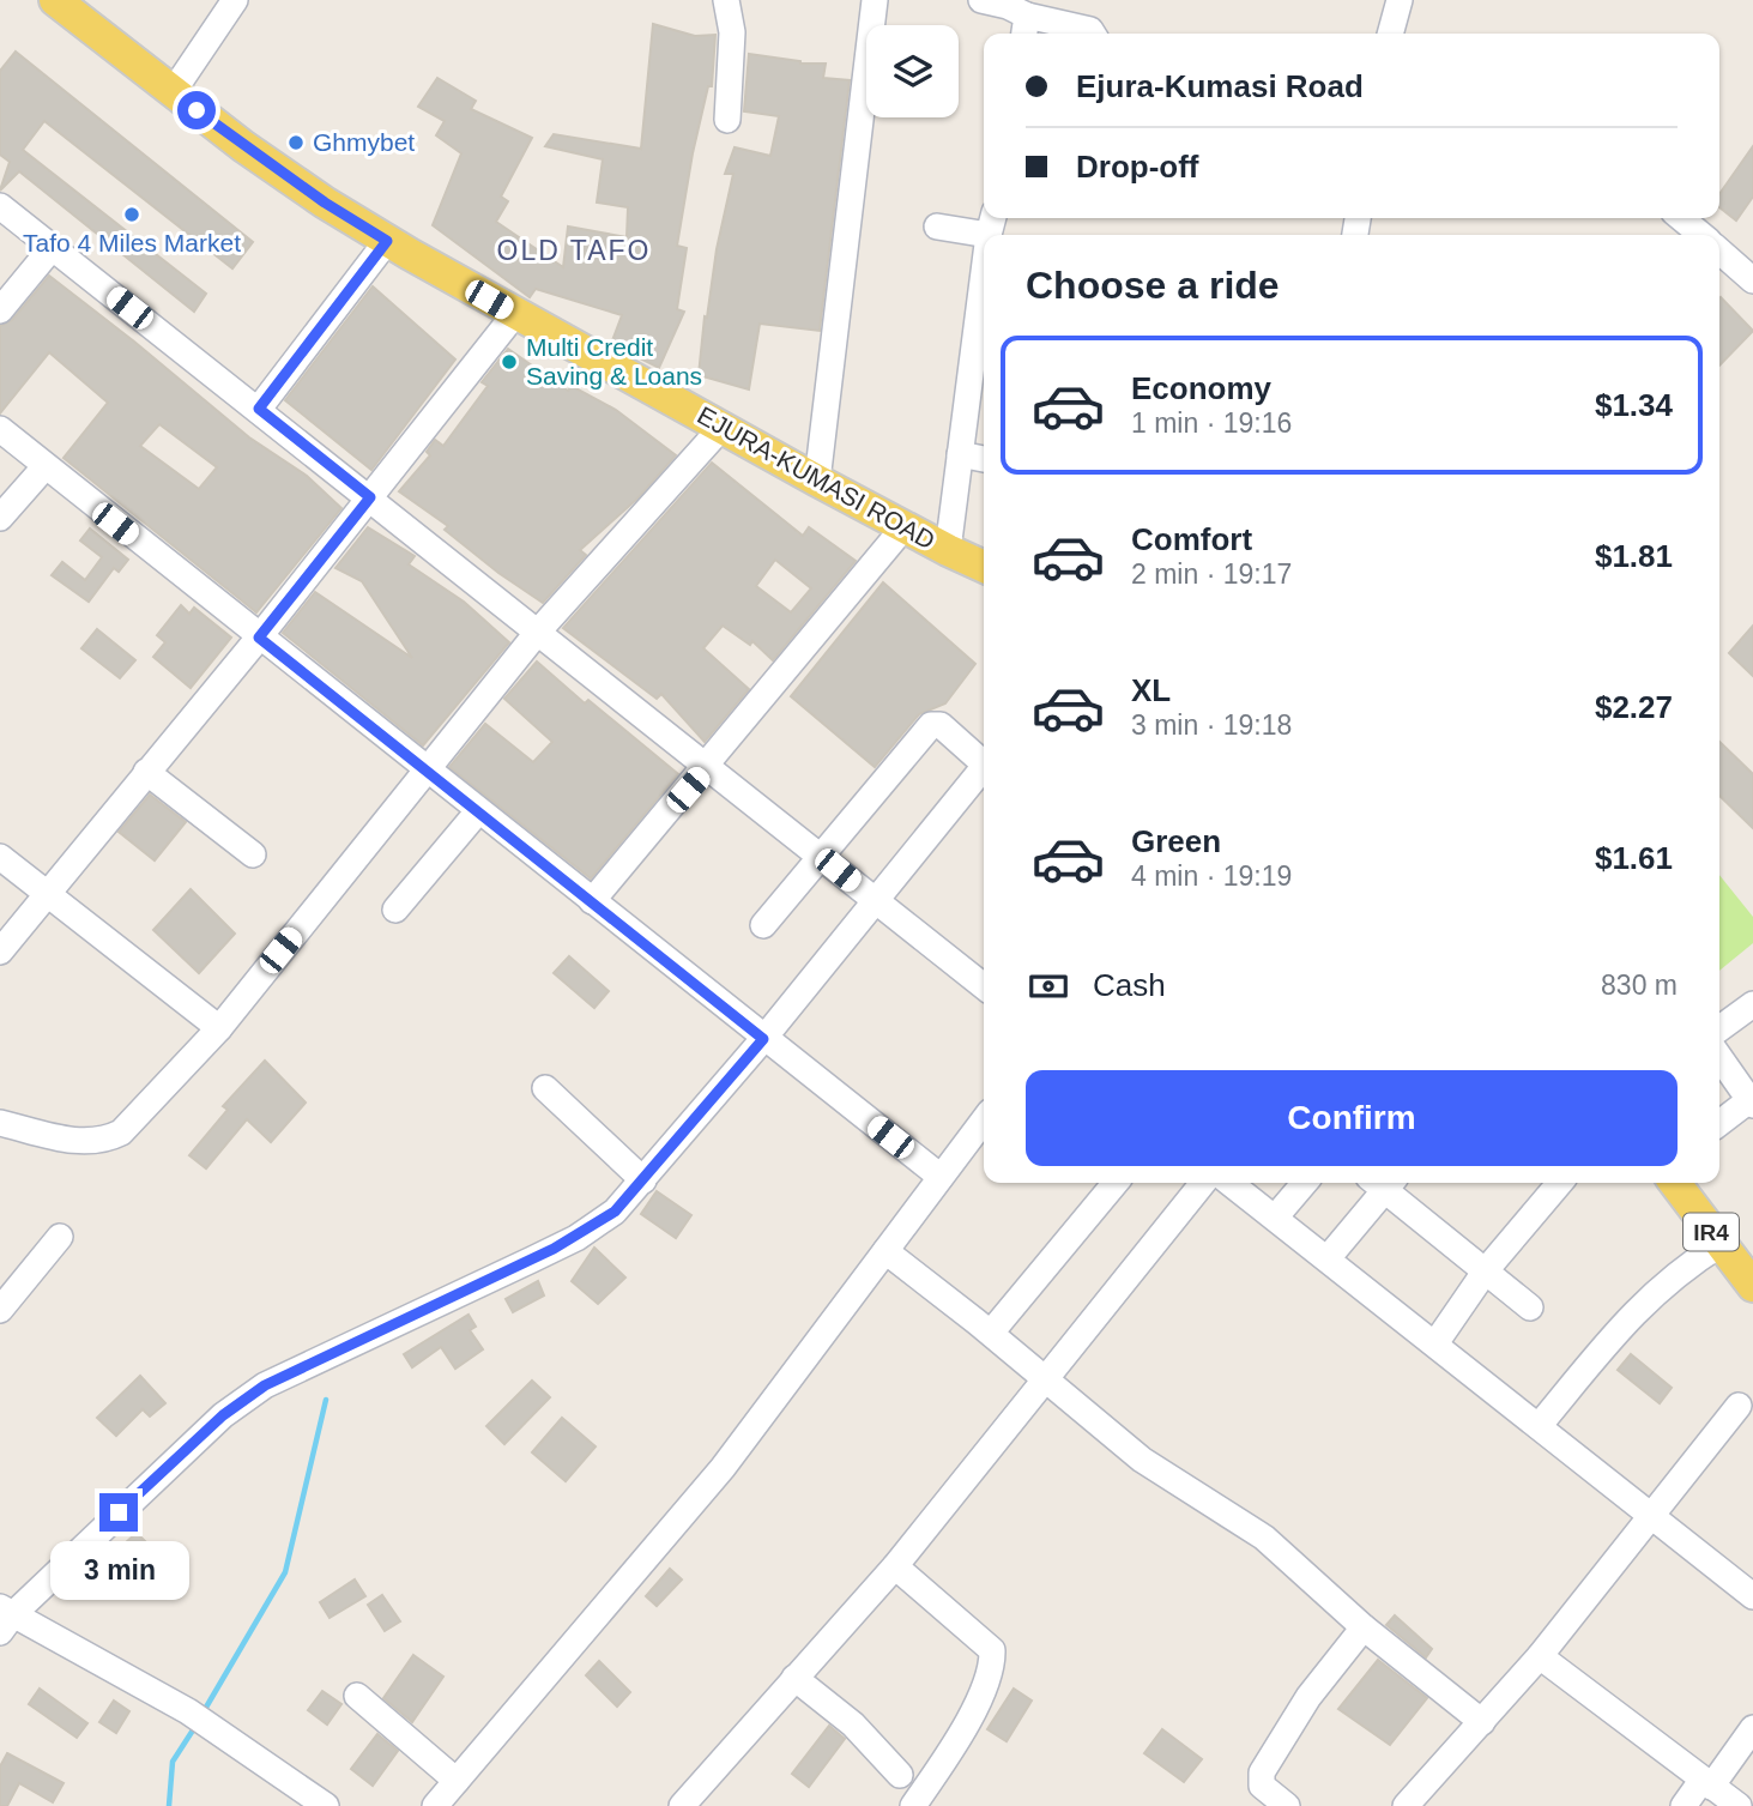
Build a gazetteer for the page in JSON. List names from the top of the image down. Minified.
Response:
{"streets":{"main road":["EJURA-KUMASI ROAD","IR4"]},"districts":["OLD TAFO"],"places":["Ghmybet","Tafo 4 Miles Market","Multi Credit Saving & Loans"],"page":{"banner":["Ejura-Kumasi Road","Drop-off"],"heading":"Choose a ride","list":[{"name":"Economy","note":"1 min · 19:16","value":"$1.34"},{"name":"Comfort","note":"2 min · 19:17","value":"$1.81"},{"name":"XL","note":"3 min · 19:18","value":"$2.27"},{"name":"Green","note":"4 min · 19:19","value":"$1.61"}],"pay":["Cash","830 m"],"buttons":"Confirm","bubble":"3 min"}}
